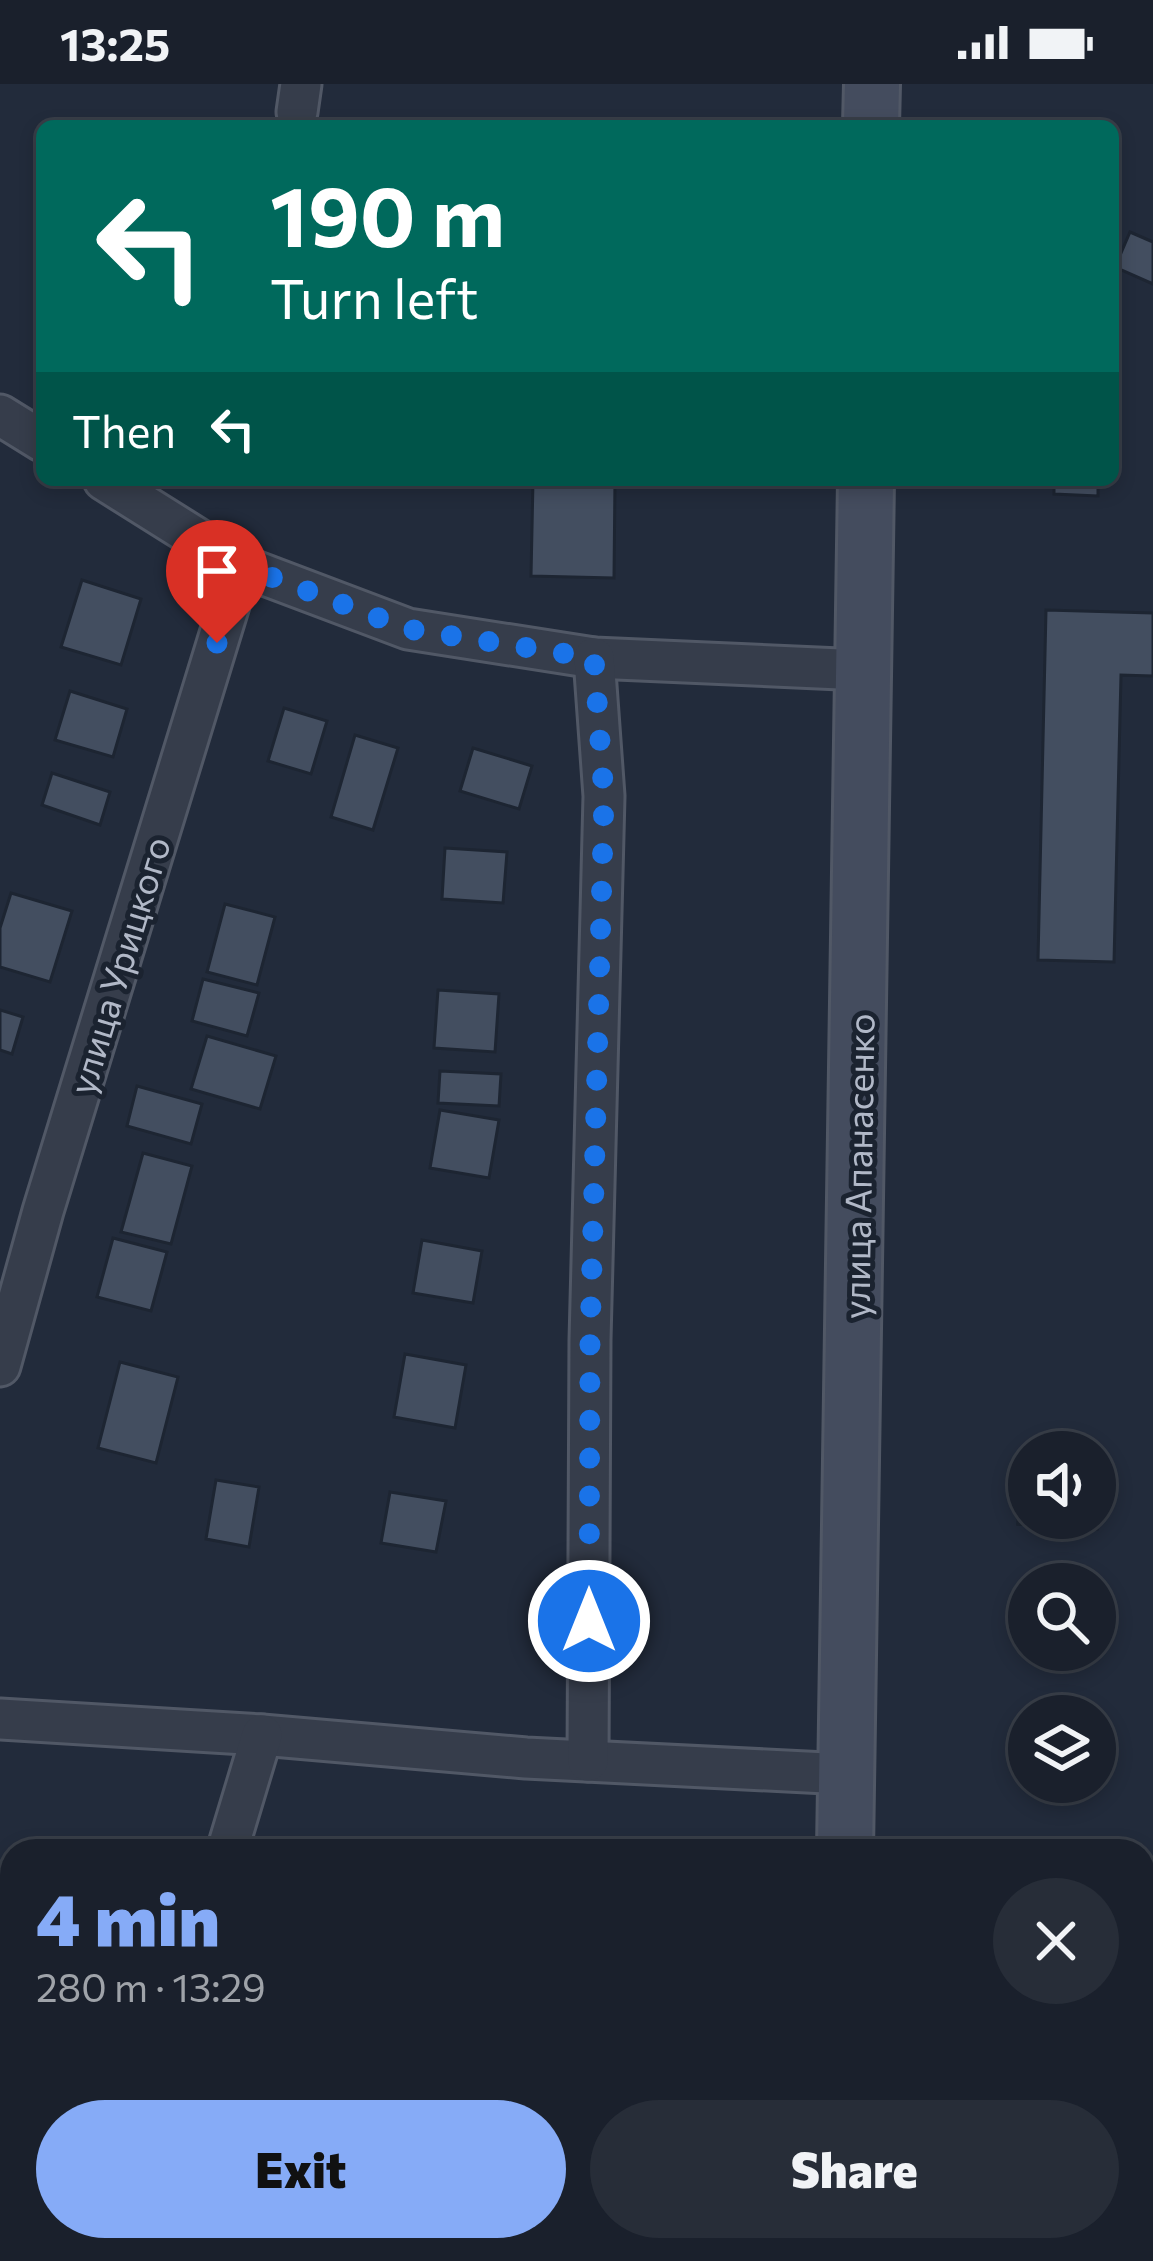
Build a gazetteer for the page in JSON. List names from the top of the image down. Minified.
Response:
{"streets":{"main road":["улица Апанасенко"],"street":["улица Урицкого"]},"page":{"status":"13:25","turn":["190 m","Turn left"],"then":"Then","heading":["4 min","280 m · 13:29"],"buttons":["Exit","Share"]}}
